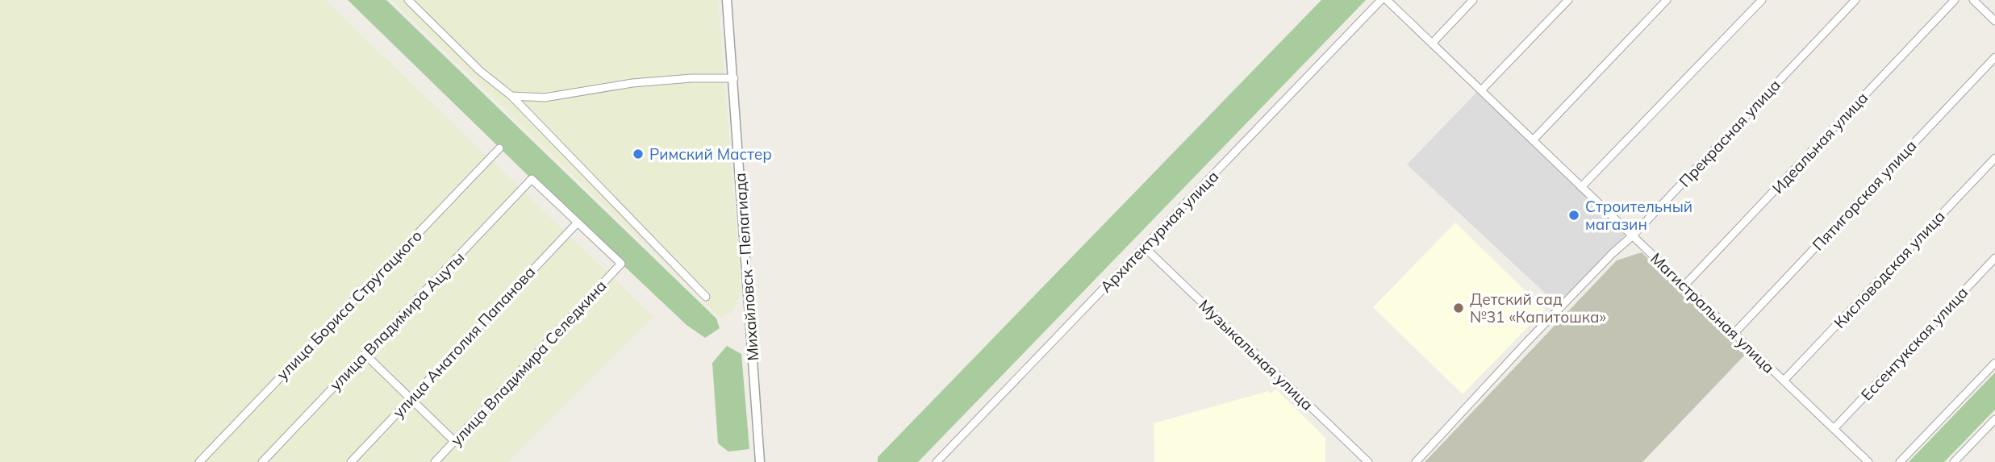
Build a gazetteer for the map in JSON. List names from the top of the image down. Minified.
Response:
{"streets":{"street":["Прекрасная улица","Идеальная улица","Пятигорская улица","Архитектурная улица","Михайловск - Пелагиада","Кисловодская улица","улица Бориса Стругацкого","Магистральная улица","улица Владимира Ацуты","улица Анатолия Папанова","Ессентукская улица","Музыкальная улица","улица Владимира Селедкина"]},"crossings":[["Прекрасная улица","Магистральная улица"],["Идеальная улица","Магистральная улица"],["Пятигорская улица","Магистральная улица"],["Архитектурная улица","Музыкальная улица"],["Кисловодская улица","Магистральная улица"],["Магистральная улица","Ессентукская улица"],["улица Владимира Ацуты","улица Анатолия Папанова"],["улица Владимира Ацуты","улица Владимира Селедкина"],["улица Анатолия Папанова","улица Владимира Селедкина"]],"places":["Римский Мастер","Строительный магазин","Детский сад №31 «Капитошка»"]}
